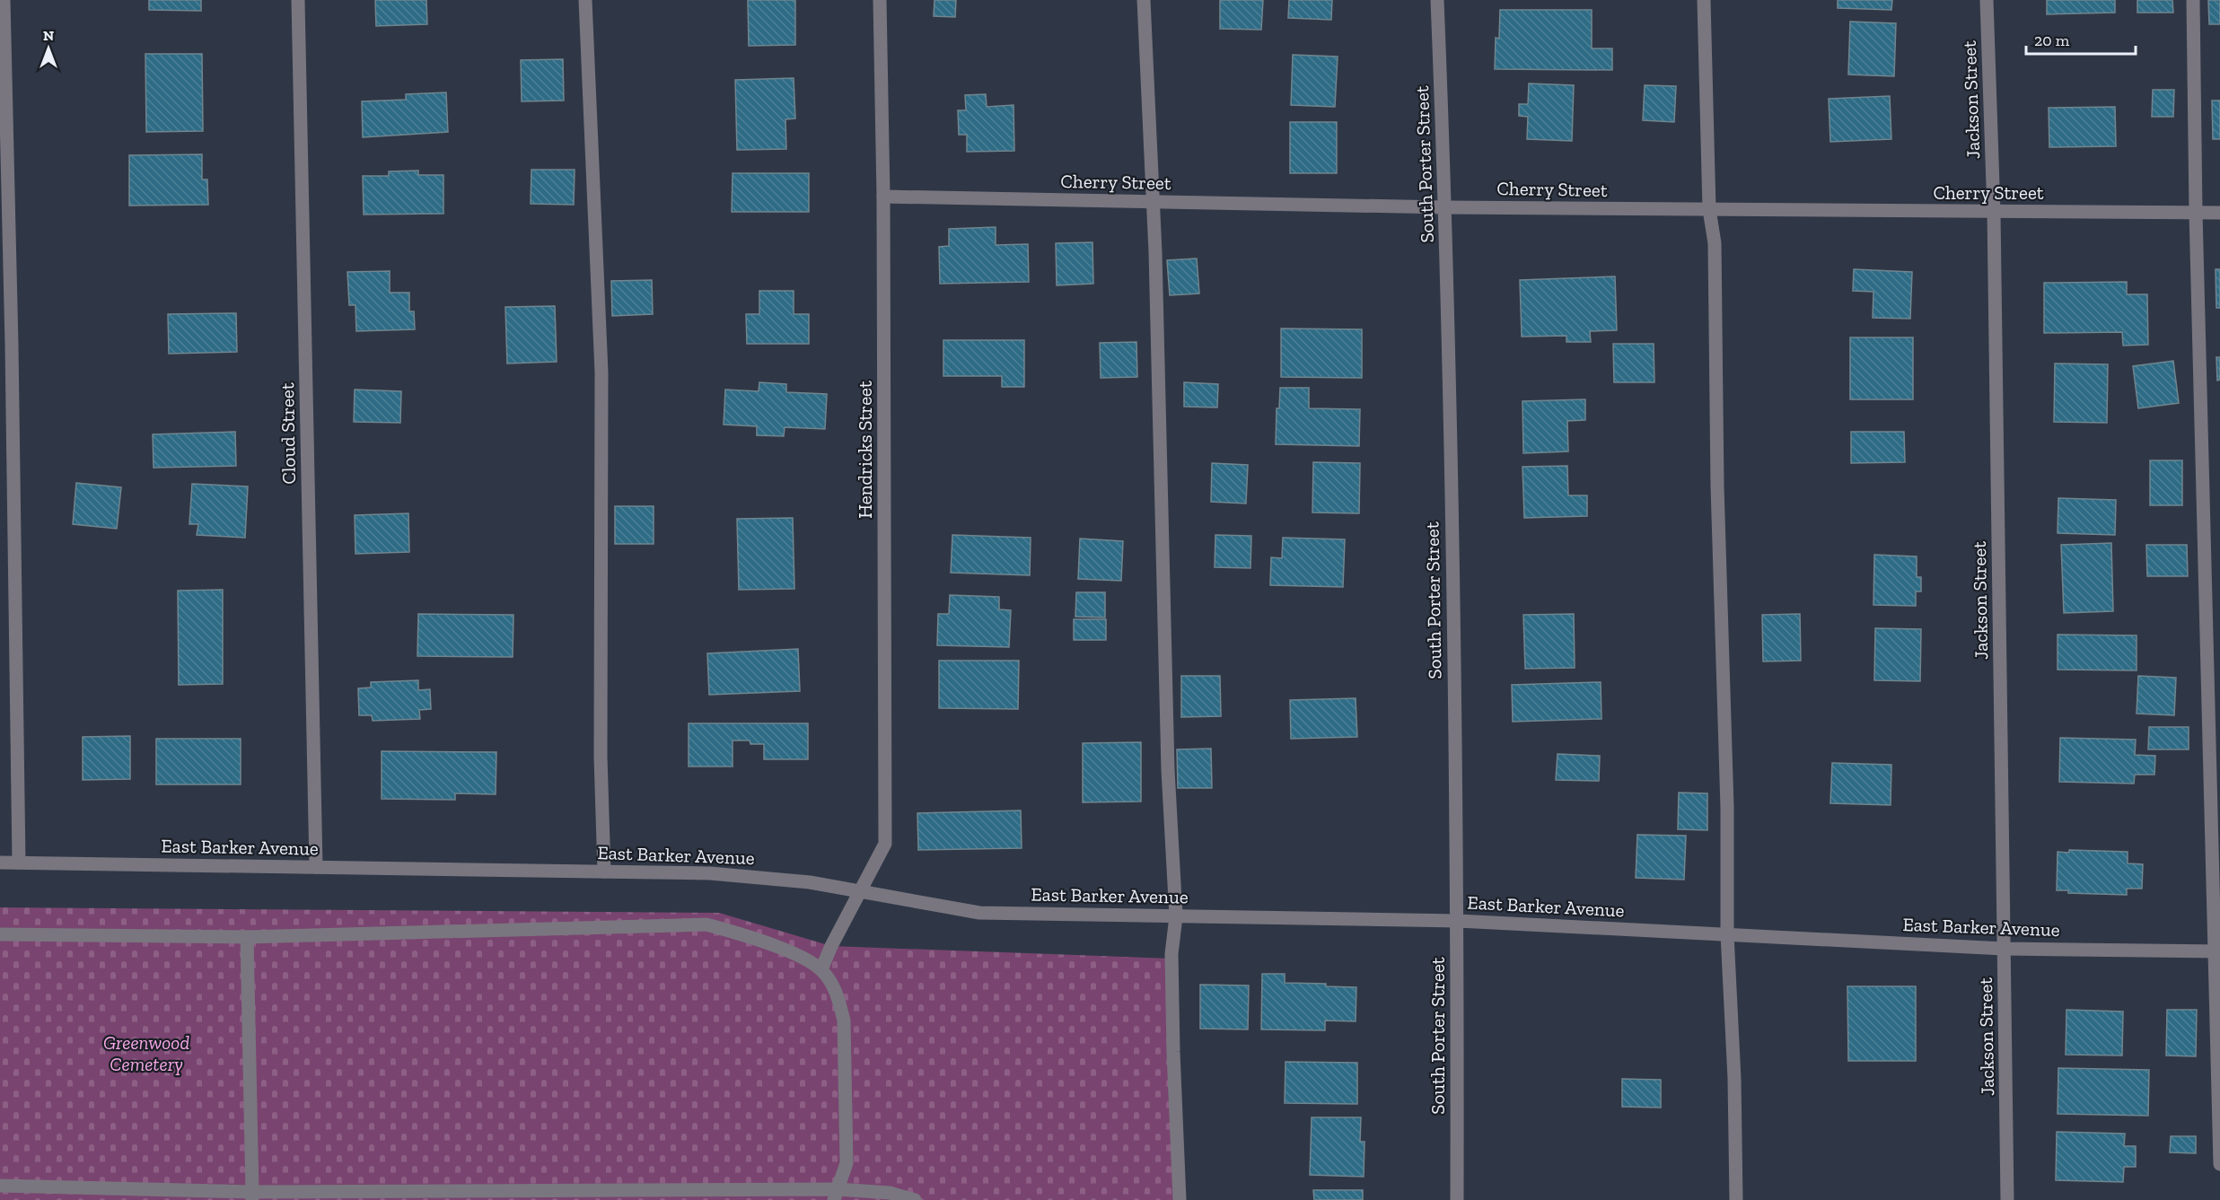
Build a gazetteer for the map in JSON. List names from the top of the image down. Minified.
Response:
{"streets":{"street":["Jackson Street","South Porter Street","Cherry Street","Cloud Street","Hendricks Street","East Barker Avenue"]},"crossings":[["Jackson Street","Cherry Street"],["Jackson Street","East Barker Avenue"],["South Porter Street","Cherry Street"],["South Porter Street","East Barker Avenue"],["Cherry Street","Hendricks Street"],["Cloud Street","East Barker Avenue"],["Hendricks Street","East Barker Avenue"]],"parks":["Greenwood Cemetery"],"scale_bar":"20 m","north":"top"}
